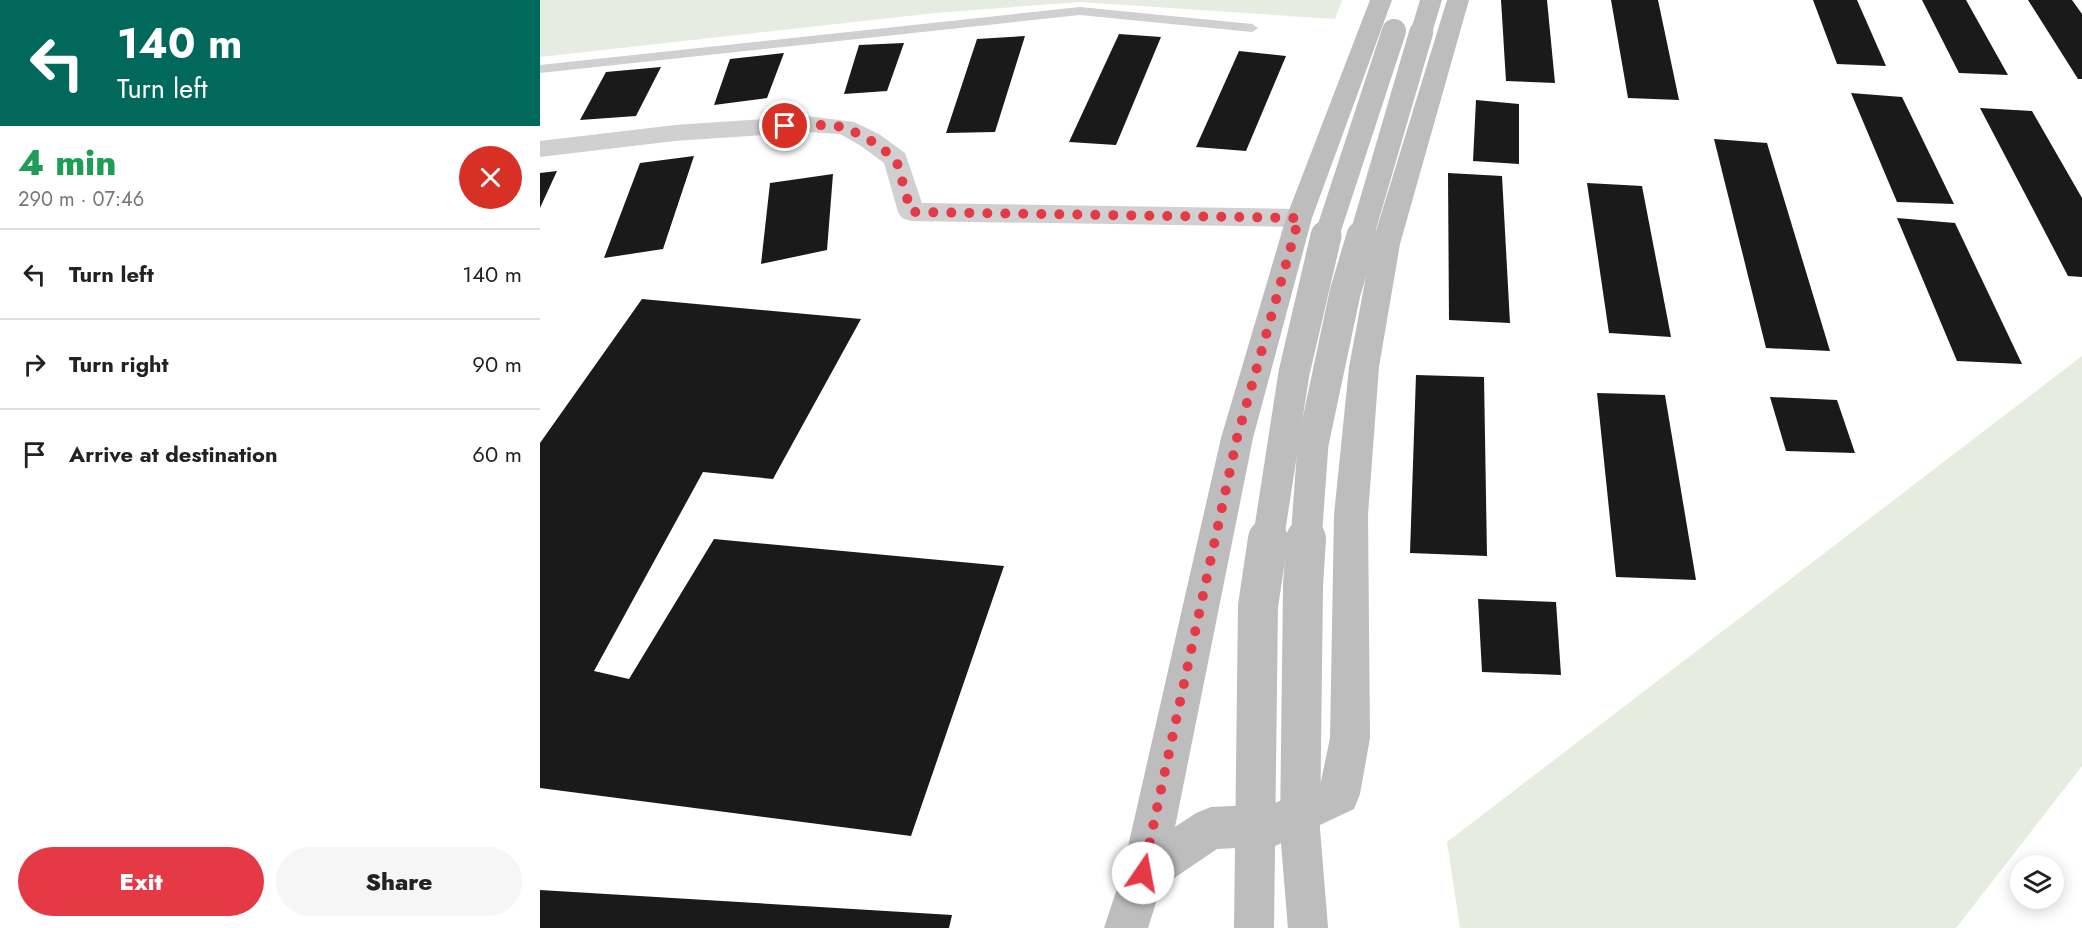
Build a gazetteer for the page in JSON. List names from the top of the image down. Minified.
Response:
{"page":{"turn":["140 m","Turn left"],"heading":["4 min","290 m · 07:46"],"list":[{"name":"Turn left","value":"140 m"},{"name":"Turn right","value":"90 m"},{"name":"Arrive at destination","value":"60 m"}],"buttons":["Exit","Share"]}}
